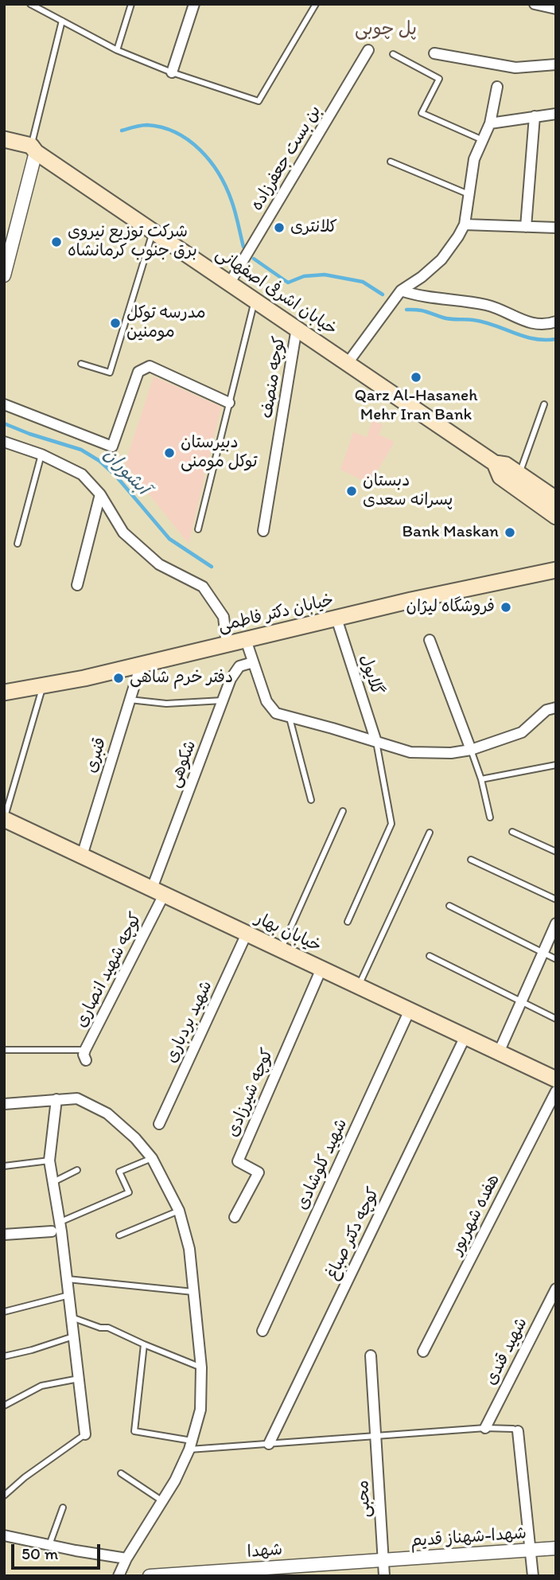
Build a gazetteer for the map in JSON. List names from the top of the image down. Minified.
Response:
{"streets":{"main road":["خیابان اشرفی اصفهانی","خیابان دکتر فاطمی","خیابان بهار"],"street":["بن بست جعفرزاده","کوچه منصف","گلایول","قنبری","شکوهی","کوچه شهید انصاری","شهید بردباری","کوچه شیرزادی","شهید کلوشادی","هفده شهریور","کوچه دکتر صباغ","شهید قندی","محبی","شهدا-شهناز قدیم","شهدا"]},"crossings":[["بن بست جعفرزاده","خیابان اشرفی اصفهانی"],["خیابان اشرفی اصفهانی","کوچه منصف"],["خیابان دکتر فاطمی","گلایول"],["خیابان دکتر فاطمی","قنبری"],["قنبری","خیابان بهار"],["شکوهی","خیابان بهار"],["شکوهی","کوچه شهید انصاری"],["خیابان بهار","کوچه شهید انصاری"],["خیابان بهار","شهید بردباری"],["خیابان بهار","کوچه شیرزادی"],["خیابان بهار","شهید کلوشادی"],["خیابان بهار","کوچه دکتر صباغ"],["محبی","شهدا-شهناز قدیم"],["محبی","شهدا"],["شهدا-شهناز قدیم","شهدا"]],"districts":["پل چوبی"],"water":["آبشوران"],"places":["کلانتری","شرکت توزیع نیروی برق جنوب کرمانشاه","مدرسه توکل مومنین","Qarz Al-Hasaneh Mehr Iran Bank","دبیرستان توکل مومنی","دبستان پسرانه سعدی","Bank Maskan","فروشگاه لیژان","دفتر خرم شاهی"],"scale_bar":"50 m"}
